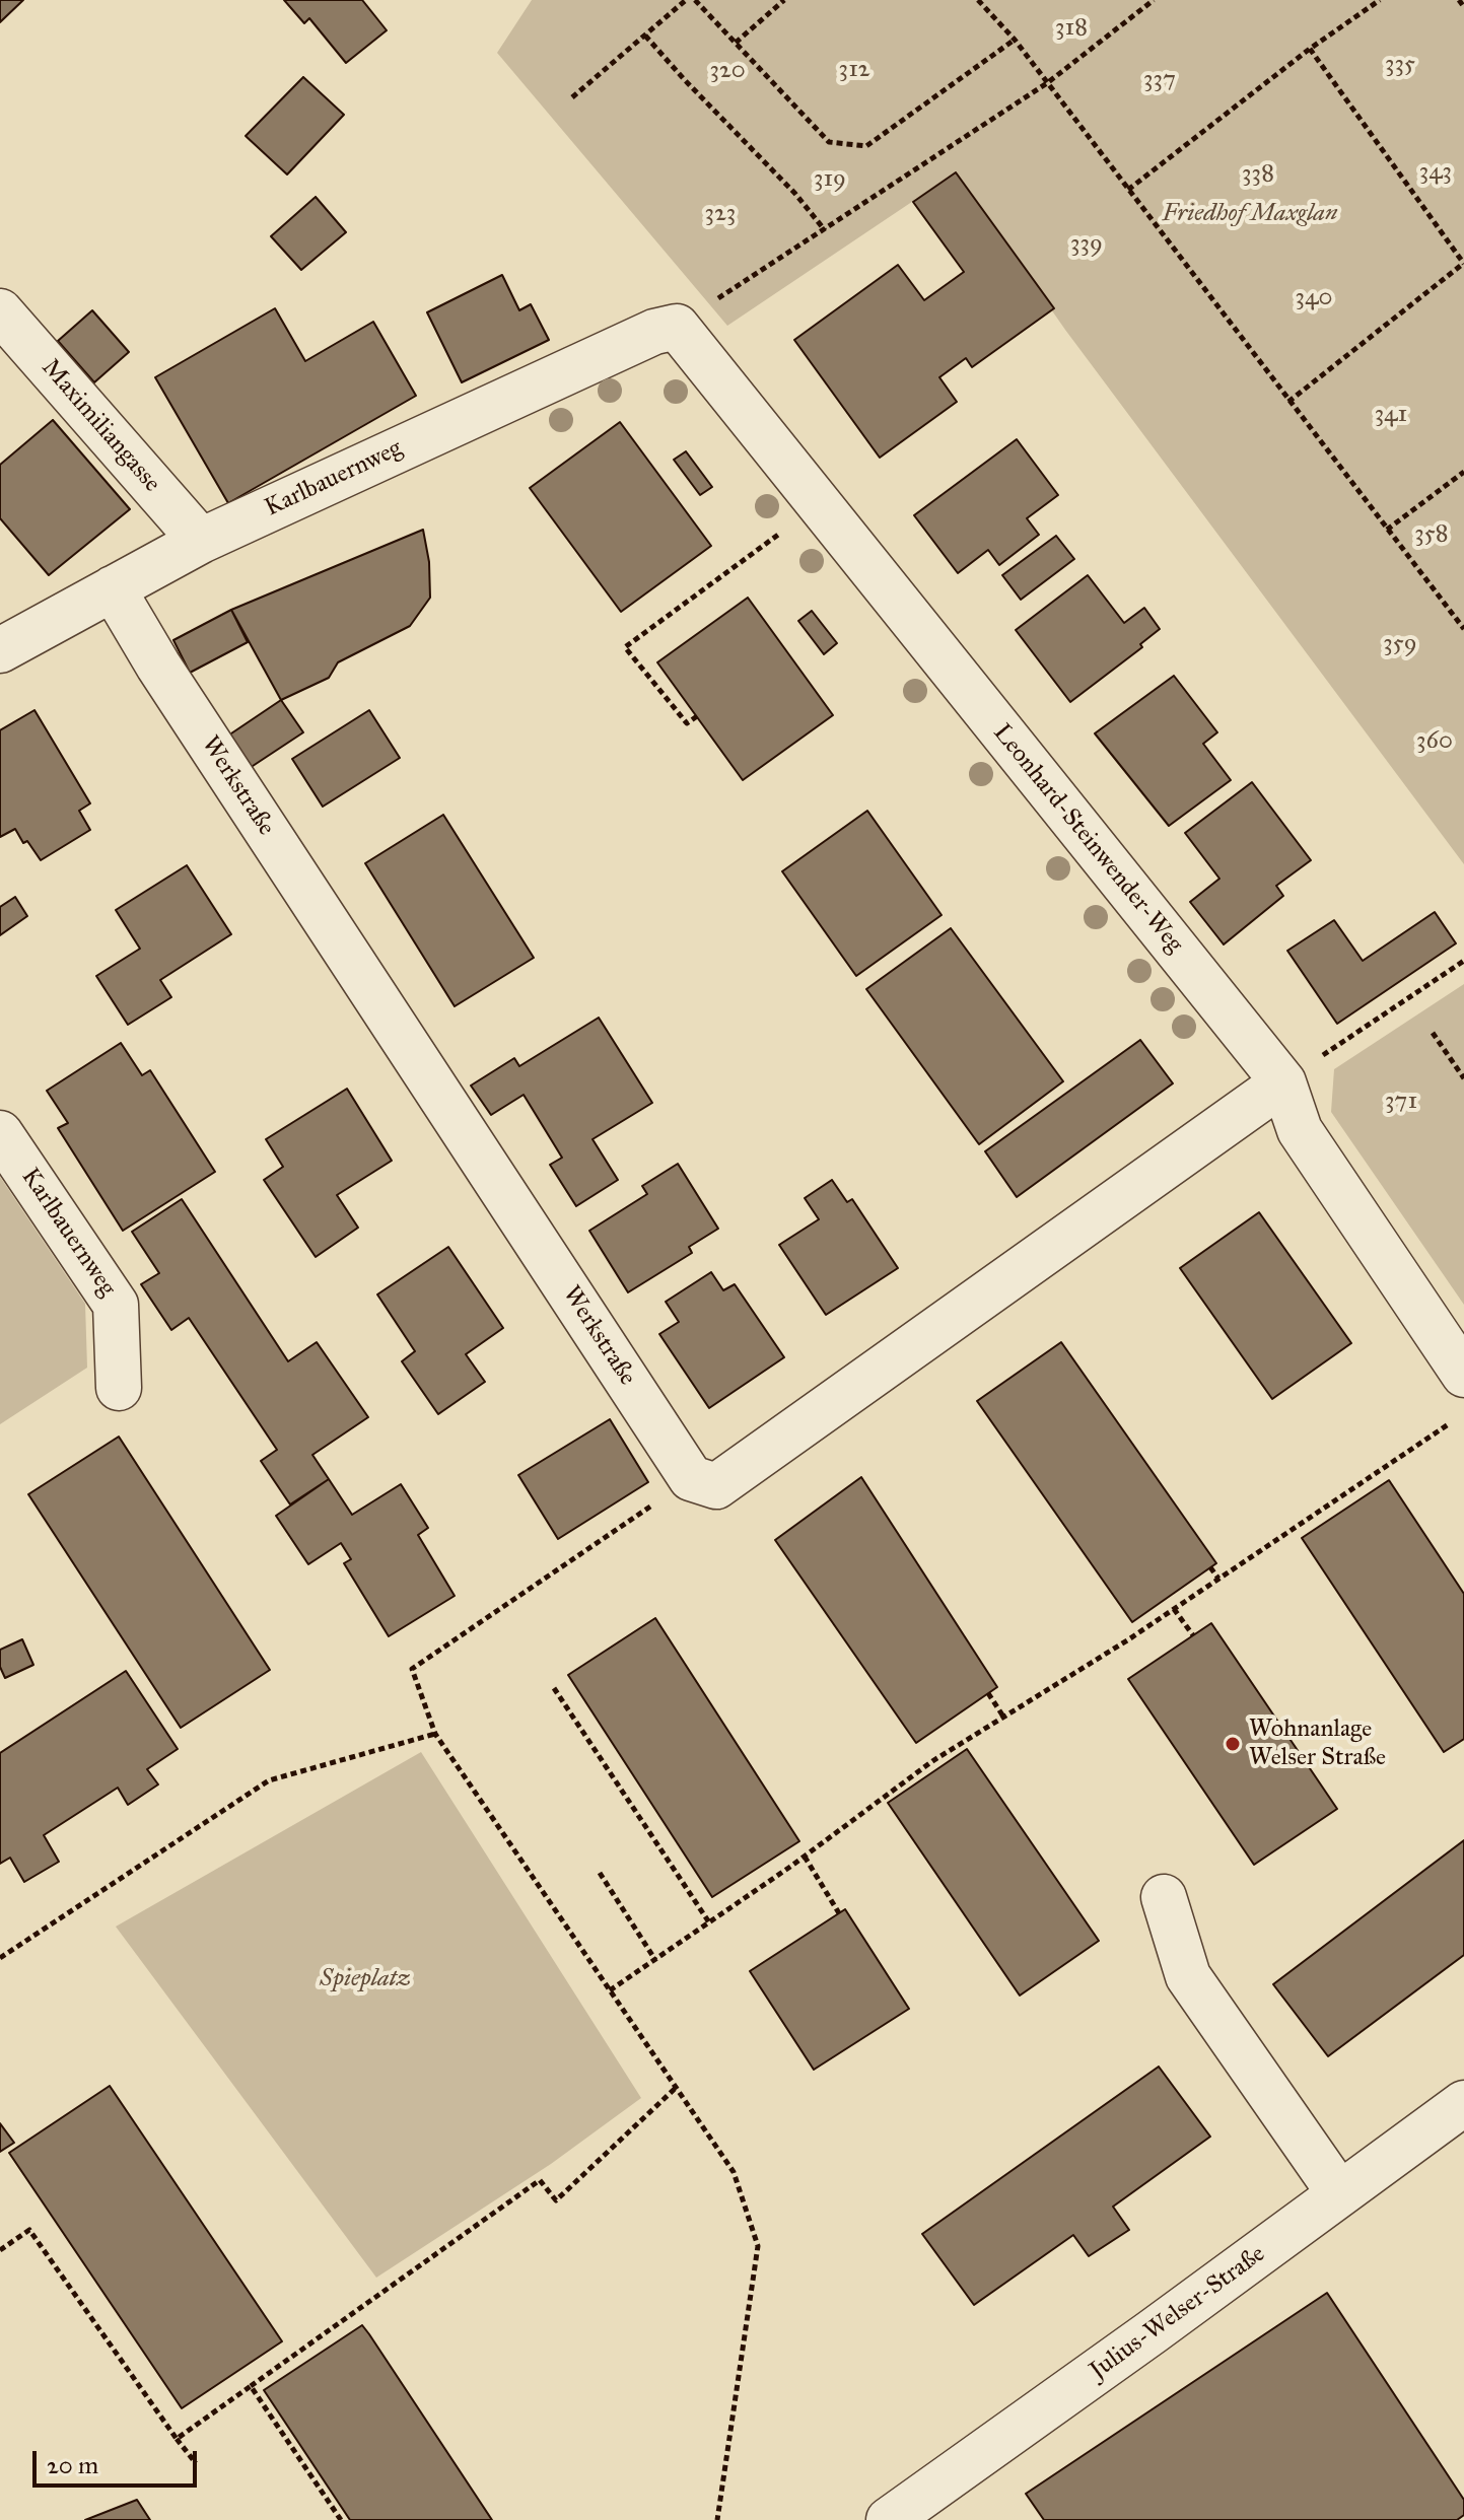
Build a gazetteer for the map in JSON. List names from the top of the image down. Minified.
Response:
{"streets":{"street":["Maximiliangasse","Karlbauernweg","Werkstraße","Leonhard-Steinwender-Weg","Julius-Welser-Straße"]},"crossings":[["Maximiliangasse","Karlbauernweg"],["Karlbauernweg","Werkstraße"],["Karlbauernweg","Leonhard-Steinwender-Weg"]],"parks":["318","335","312","320","337","343","338","319","323","Friedhof Maxglan","339","340","341","358","359","360","371","Spieplatz"],"places":["Wohnanlage Welser Straße"],"scale_bar":"20 m"}
